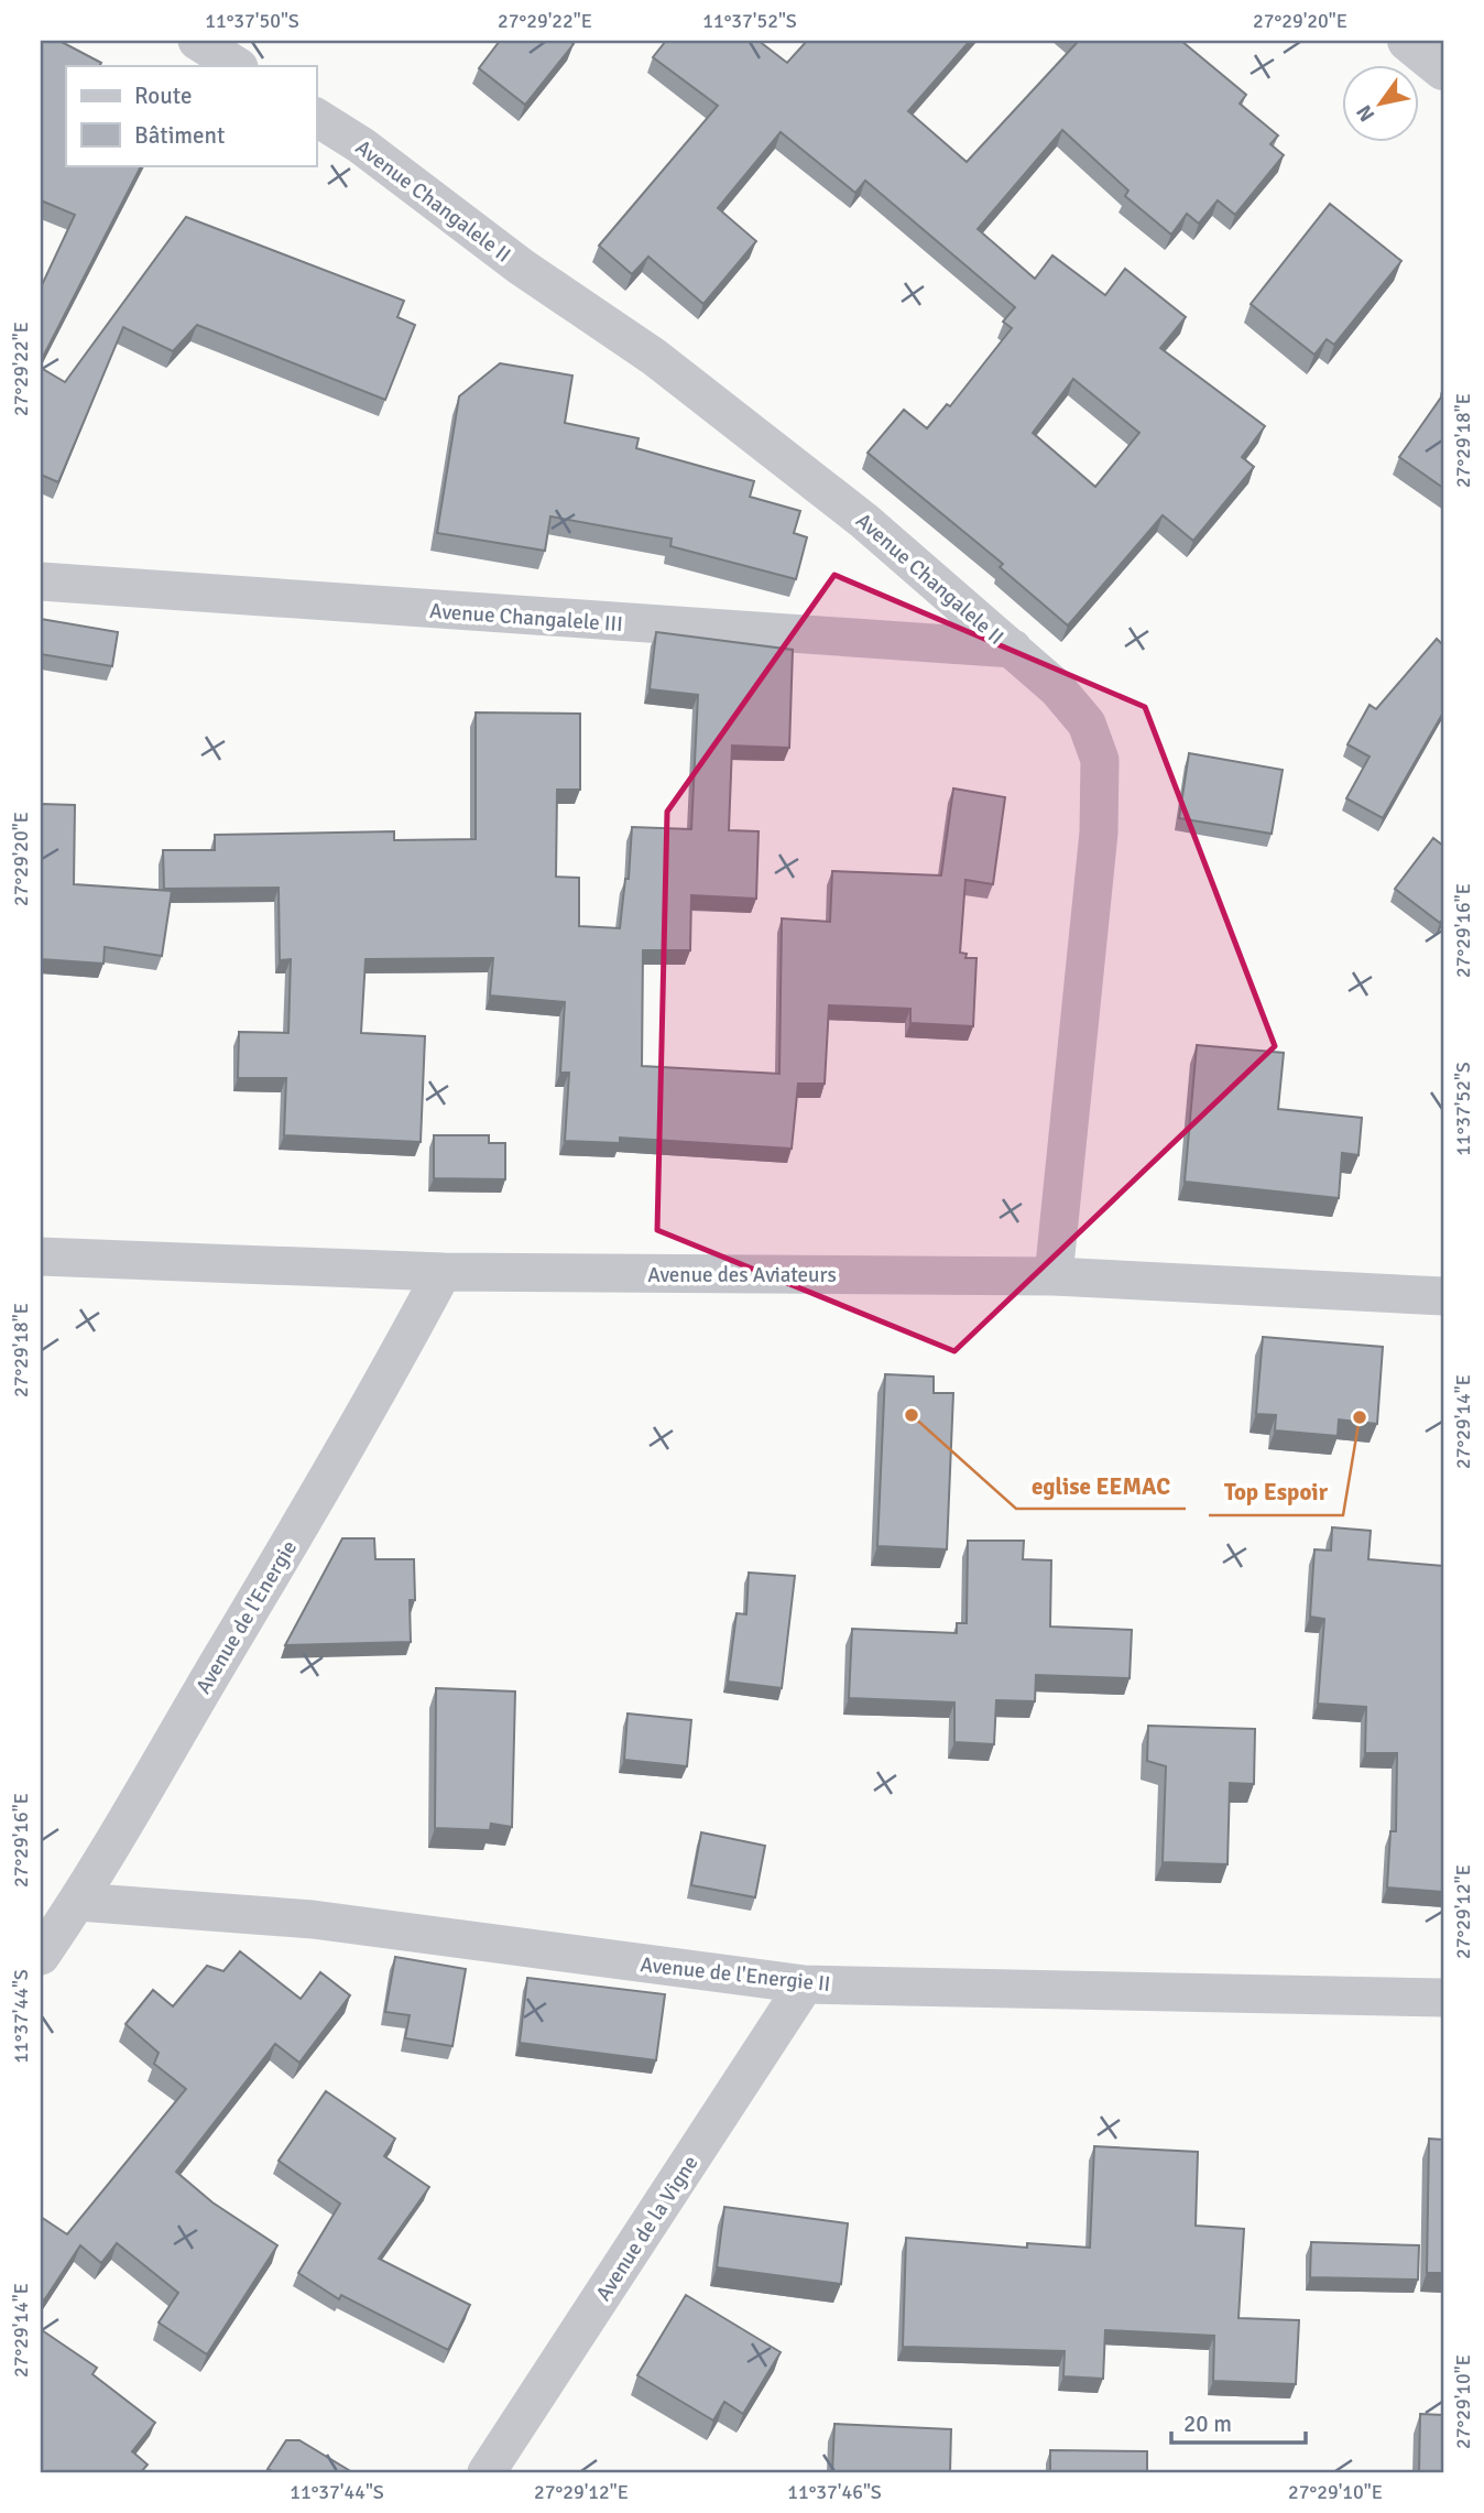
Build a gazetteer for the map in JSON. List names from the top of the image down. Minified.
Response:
{"streets":{"street":["Avenue Changalele II","Avenue Changalele III","Avenue des Aviateurs","Avenue de l'Energie","Avenue de l'Energie II","Avenue de la Vigne"]},"crossings":[["Avenue Changalele II","Avenue Changalele III"],["Avenue Changalele II","Avenue des Aviateurs"],["Avenue des Aviateurs","Avenue de l'Energie"],["Avenue de l'Energie","Avenue de l'Energie II"],["Avenue de l'Energie II","Avenue de la Vigne"]],"places":["eglise EEMAC","Top Espoir"],"legend":["Route","Bâtiment"],"scale_bar":"20 m","north":"bottom left","coordinates":["11°37'50\"S","27°29'22\"E","11°37'52\"S","27°29'20\"E","27°29'18\"E","27°29'16\"E","27°29'14\"E","27°29'12\"E","11°37'44\"S","27°29'10\"E","11°37'46\"S"]}
